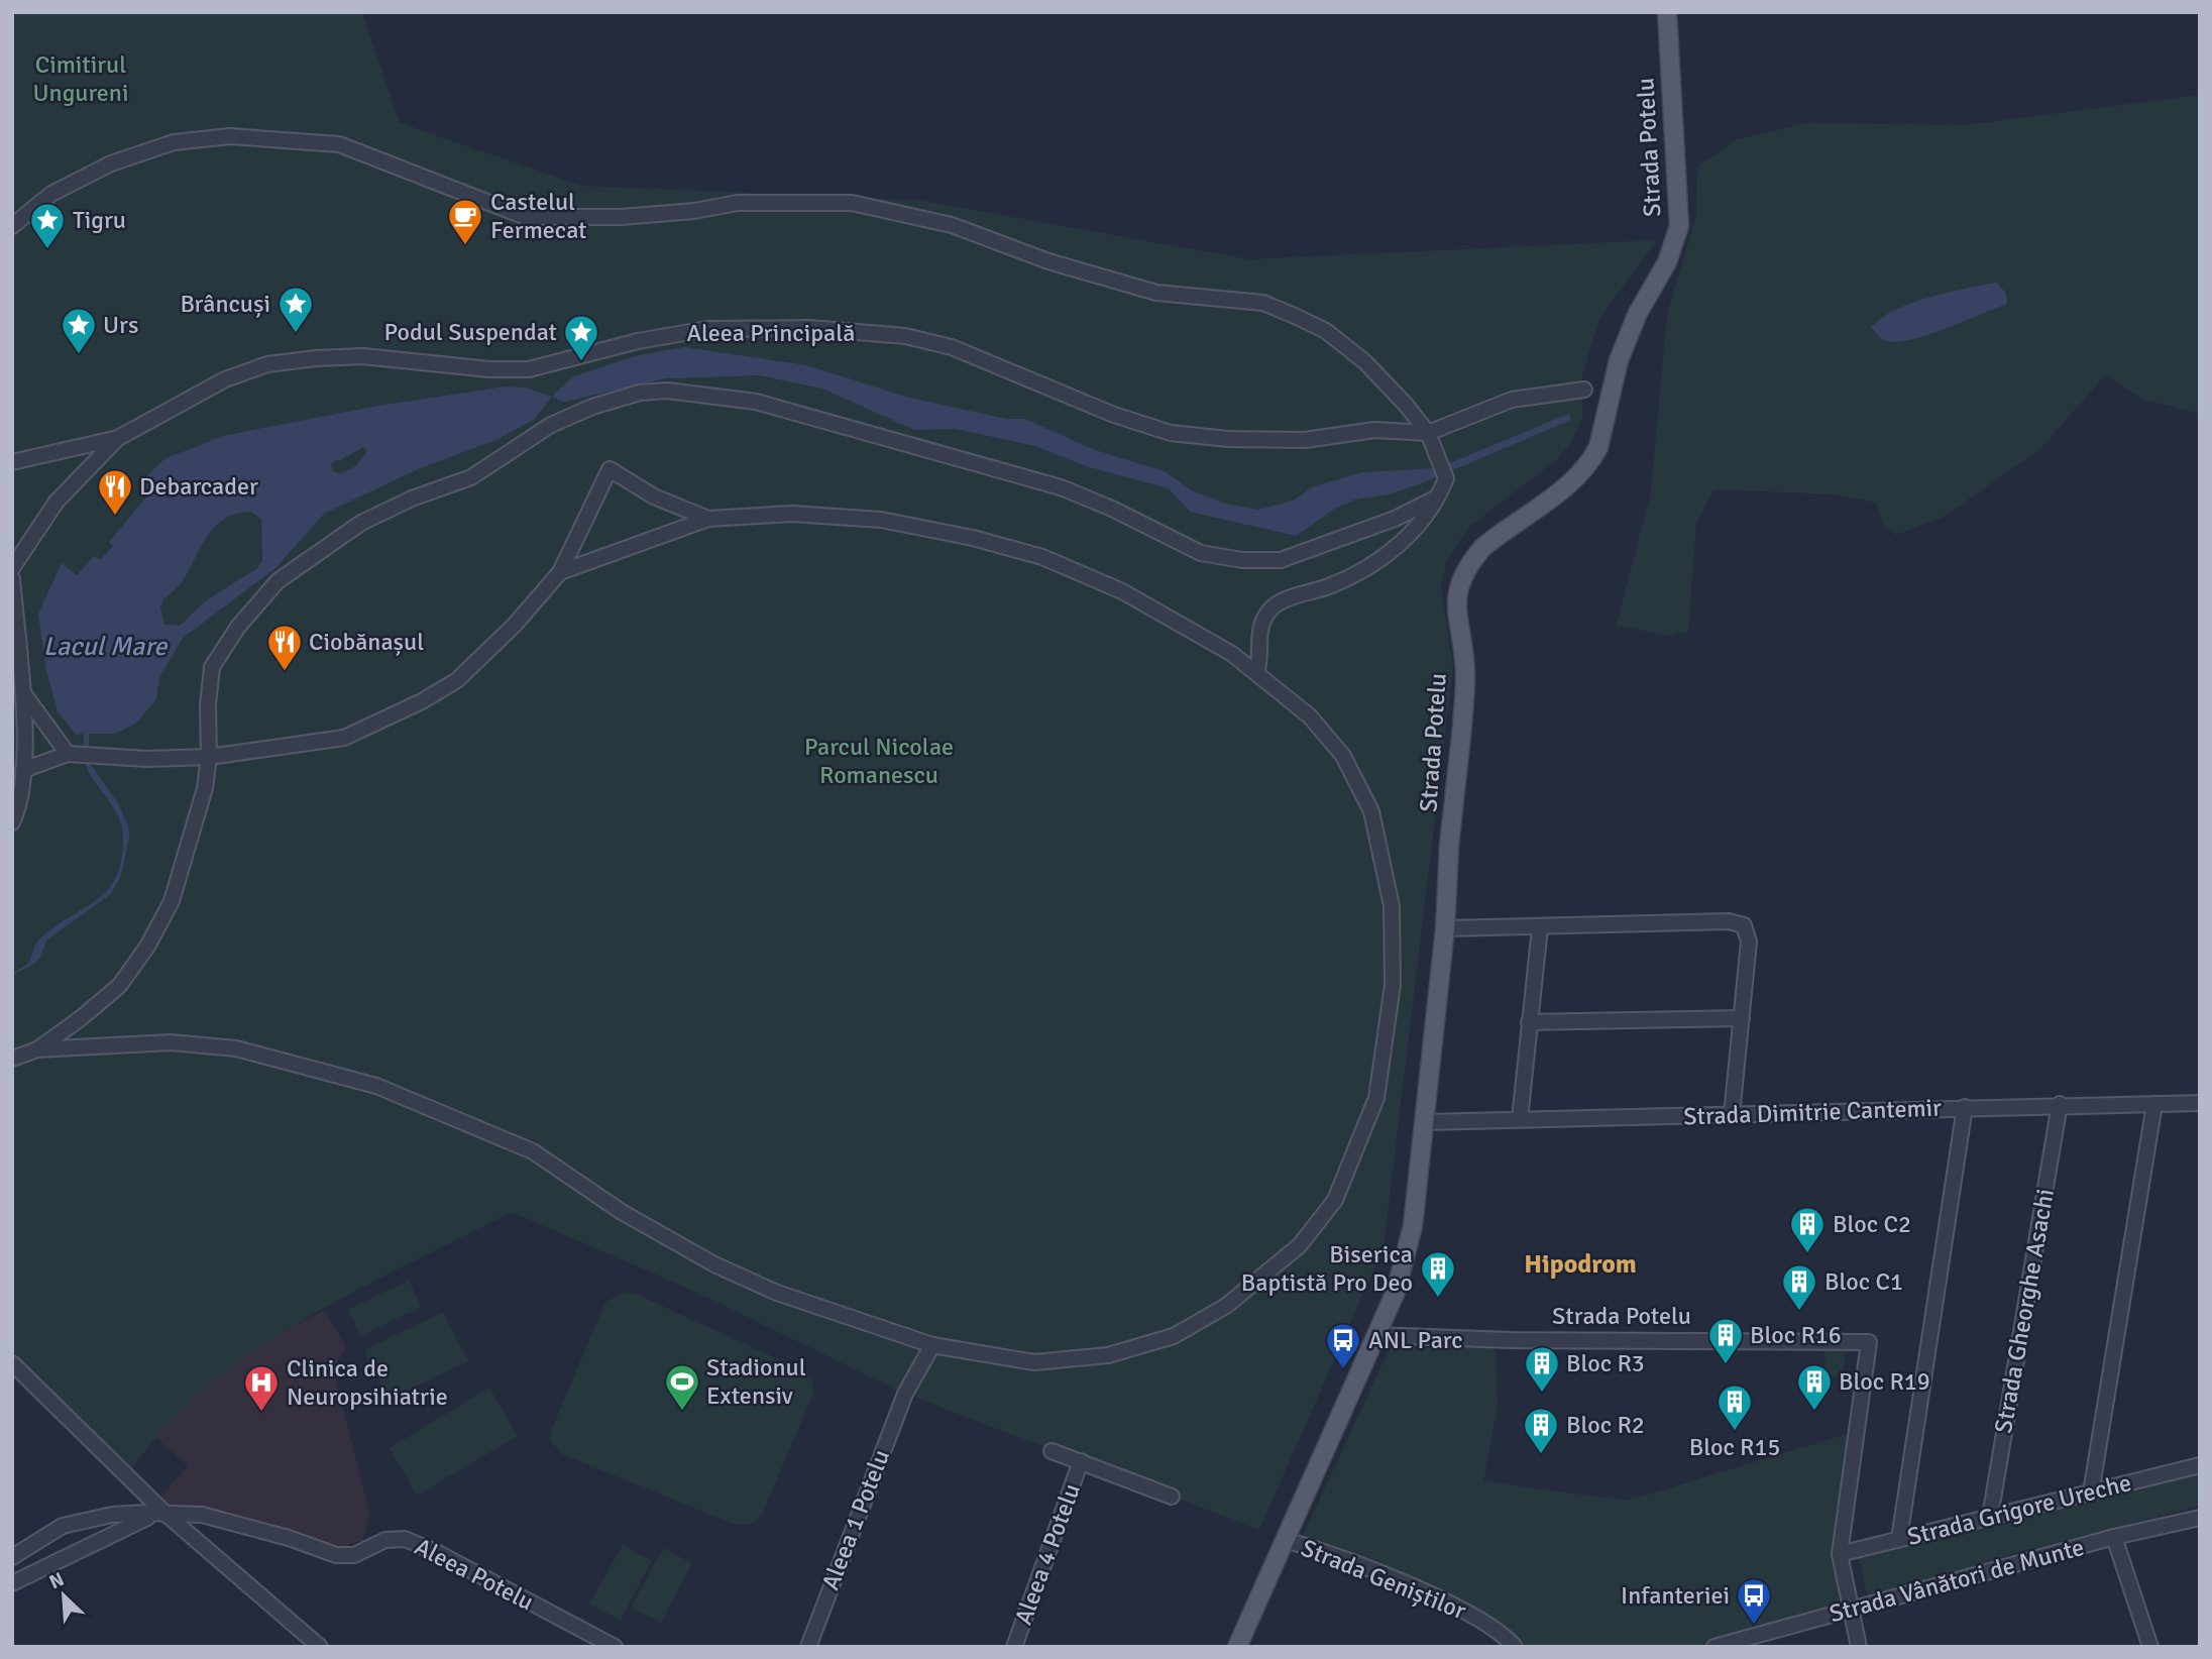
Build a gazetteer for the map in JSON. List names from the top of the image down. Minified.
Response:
{"streets":{"main road":["Strada Potelu"],"street":["Aleea Principală","Strada Dimitrie Cantemir","Strada Gheorghe Asachi","Strada Grigore Ureche","Aleea 1 Potelu","Aleea 4 Potelu","Aleea Potelu","Strada Geniștilor","Strada Vânători de Munte"]},"crossings":[["Strada Potelu","Strada Dimitrie Cantemir"],["Strada Potelu","Strada Grigore Ureche"],["Strada Potelu","Strada Geniștilor"],["Strada Dimitrie Cantemir","Strada Gheorghe Asachi"],["Strada Gheorghe Asachi","Strada Grigore Ureche"]],"districts":["Hipodrom"],"water":["Lacul Mare"],"parks":["Cimitirul Ungureni","Parcul Nicolae Romanescu"],"places":{"cafe":["Castelul Fermecat"],"place":["Tigru","Brâncuși","Urs","Podul Suspendat"],"restaurant":["Debarcader","Ciobănașul"],"building":["Bloc C2","Biserica Baptistă Pro Deo","Bloc C1","Bloc R16","Bloc R3","Bloc R19","Bloc R15","Bloc R2"],"bus stop":["ANL Parc","Infanteriei"],"sports":["Stadionul Extensiv"],"hospital":["Clinica de Neuropsihiatrie"]},"north":"top left"}
